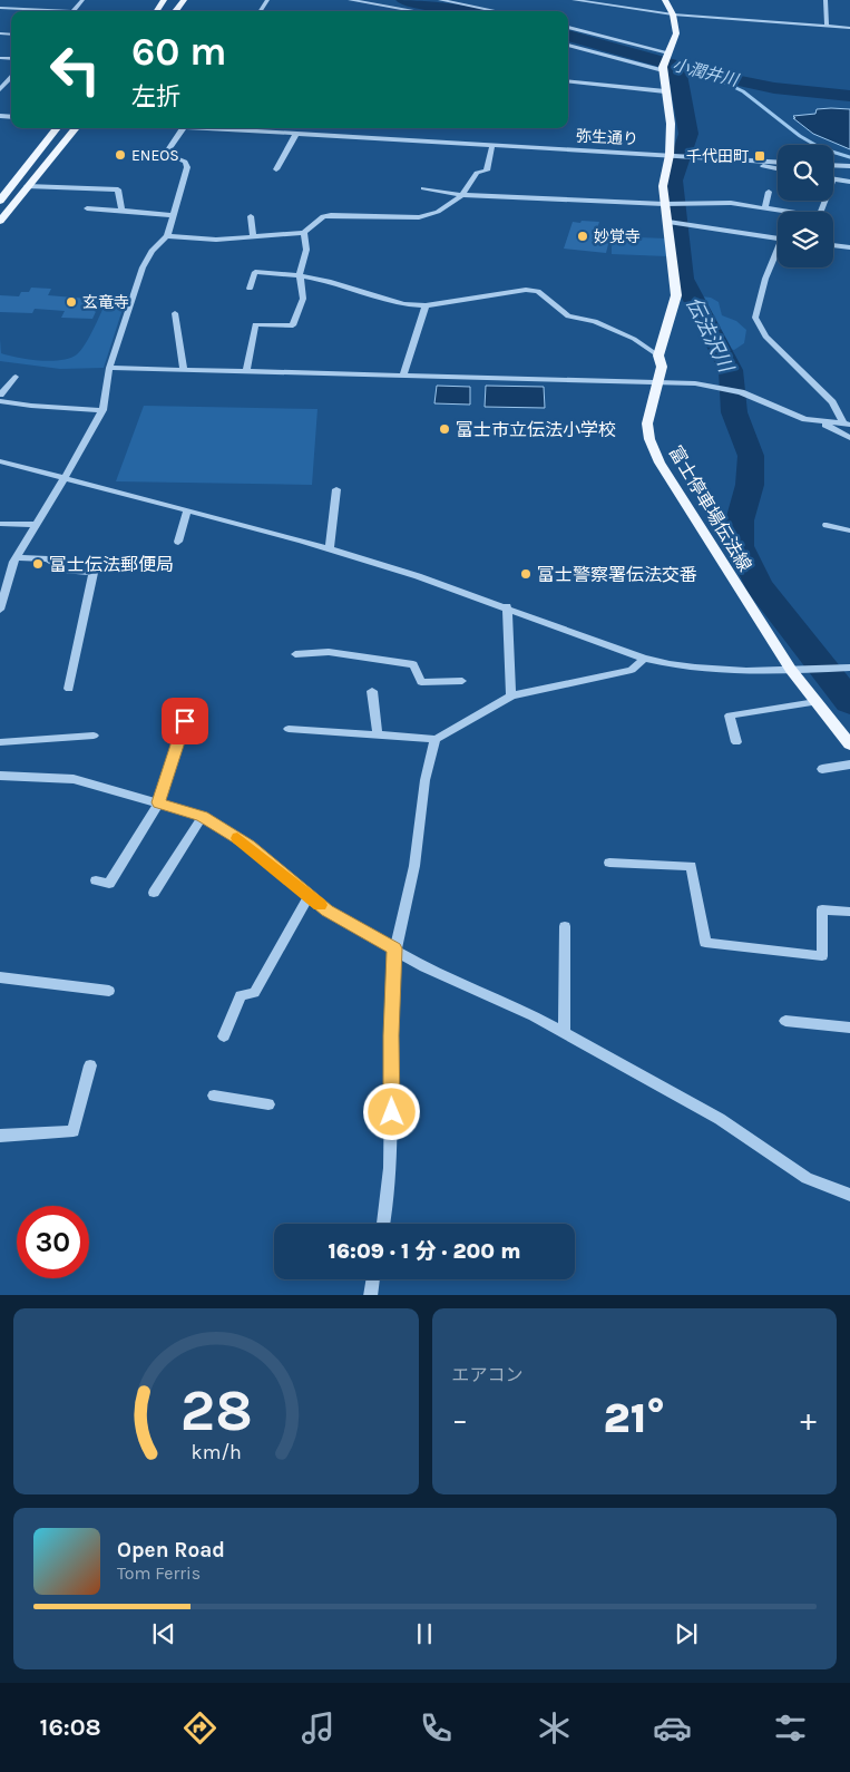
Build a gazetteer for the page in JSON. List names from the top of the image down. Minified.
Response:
{"streets":{"main road":["富士停車場伝法線"],"street":["弥生通り"]},"crossings":[["弥生通り","富士停車場伝法線"]],"water":["小潤井川","伝法沢川"],"places":{"other":["ENEOS","妙覚寺","玄竜寺","富士市立伝法小学校","富士伝法郵便局","富士警察署伝法交番"],"transit":["千代田町"]},"page":{"turn":["60 m","左折"],"limit":"30","trip":"16:09 · 1 分 · 200 m","tile":"エアコン","heat":["−","21°","+"],"song":["Open Road","Tom Ferris"],"tabs":"16:08","gauge":["28","km/h"]}}
